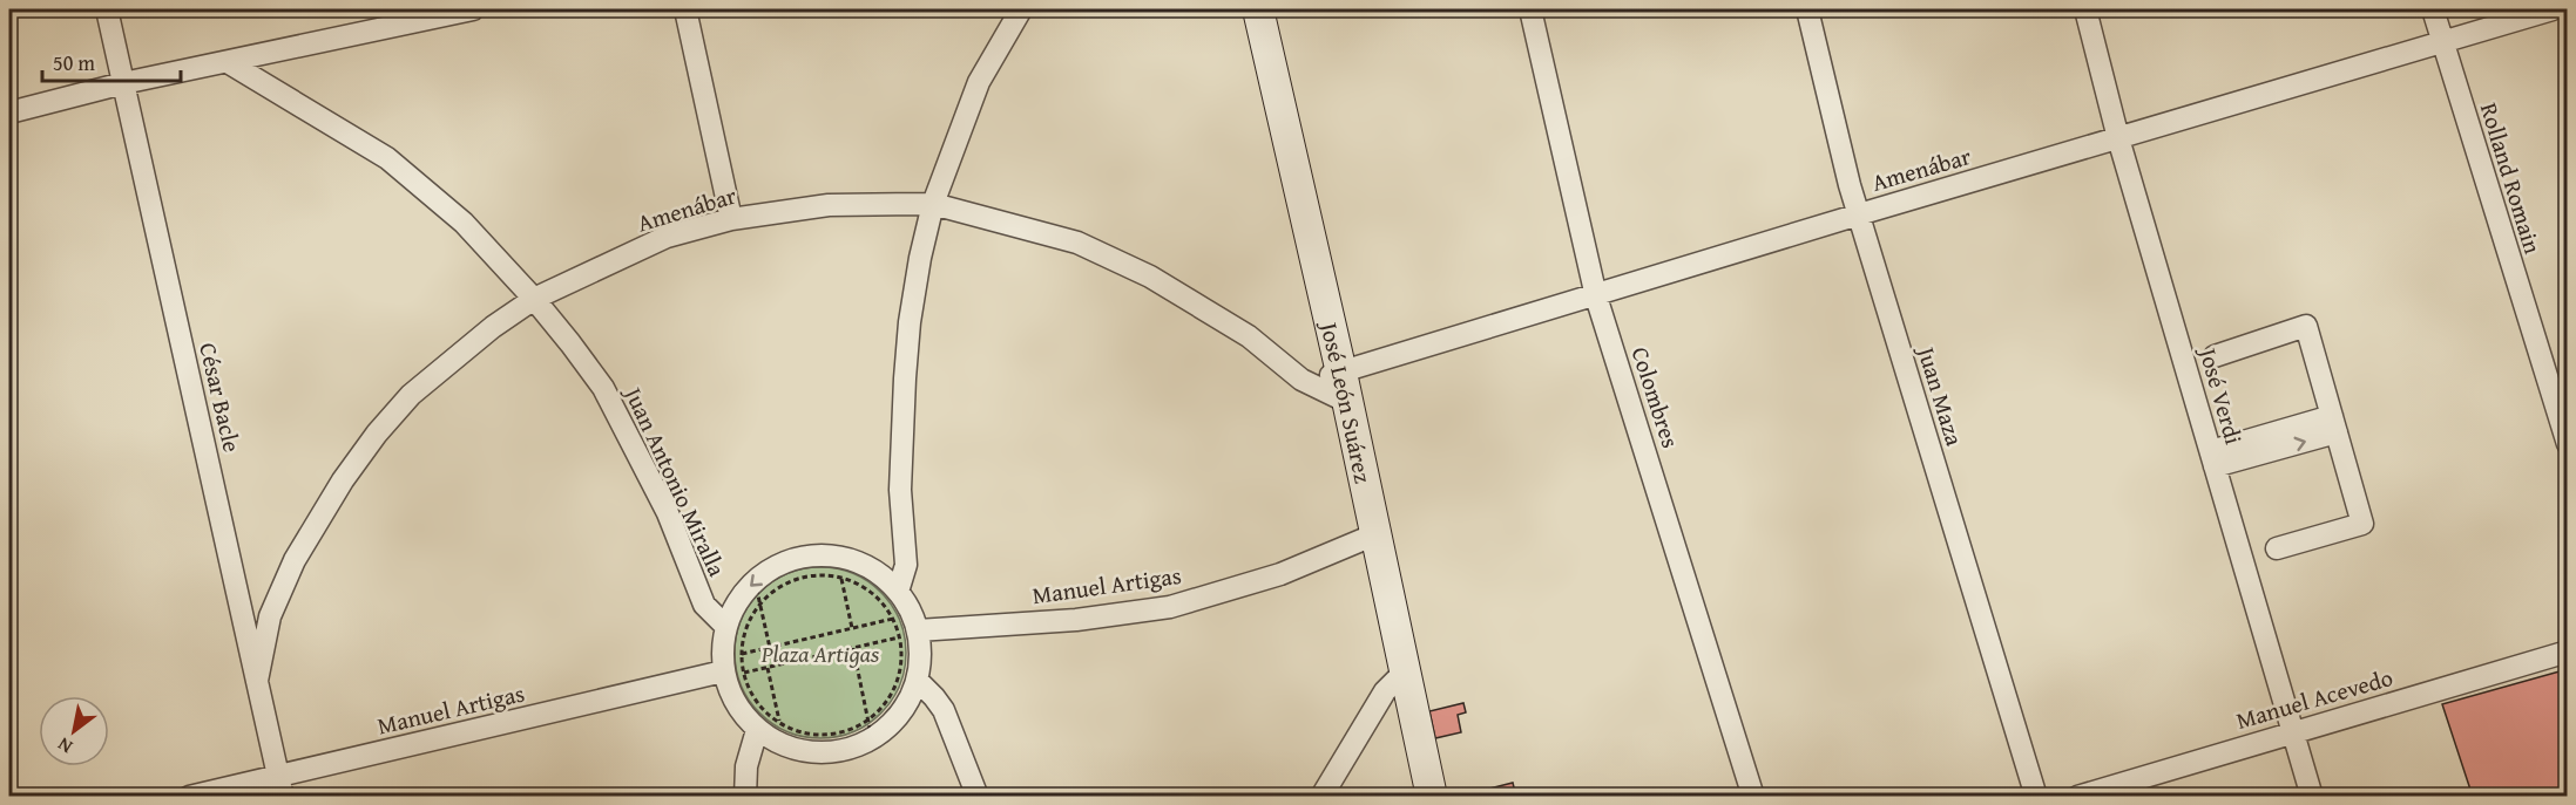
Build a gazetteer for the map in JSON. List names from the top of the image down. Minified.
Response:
{"streets":{"street":["Amenábar","Rolland Romain","Juan Maza","José Verdi","César Bacle","Colombres","José León Suárez","Juan Antonio Miralla","Manuel Artigas","Manuel Acevedo"]},"crossings":[["Amenábar","Rolland Romain"],["Amenábar","Juan Maza"],["Amenábar","José Verdi"],["Amenábar","César Bacle"],["Amenábar","Colombres"],["Amenábar","José León Suárez"],["Amenábar","Juan Antonio Miralla"],["José Verdi","Manuel Acevedo"],["César Bacle","Manuel Artigas"],["José León Suárez","Manuel Artigas"]],"parks":["Plaza Artigas"],"scale_bar":"50 m","north":"bottom left"}
